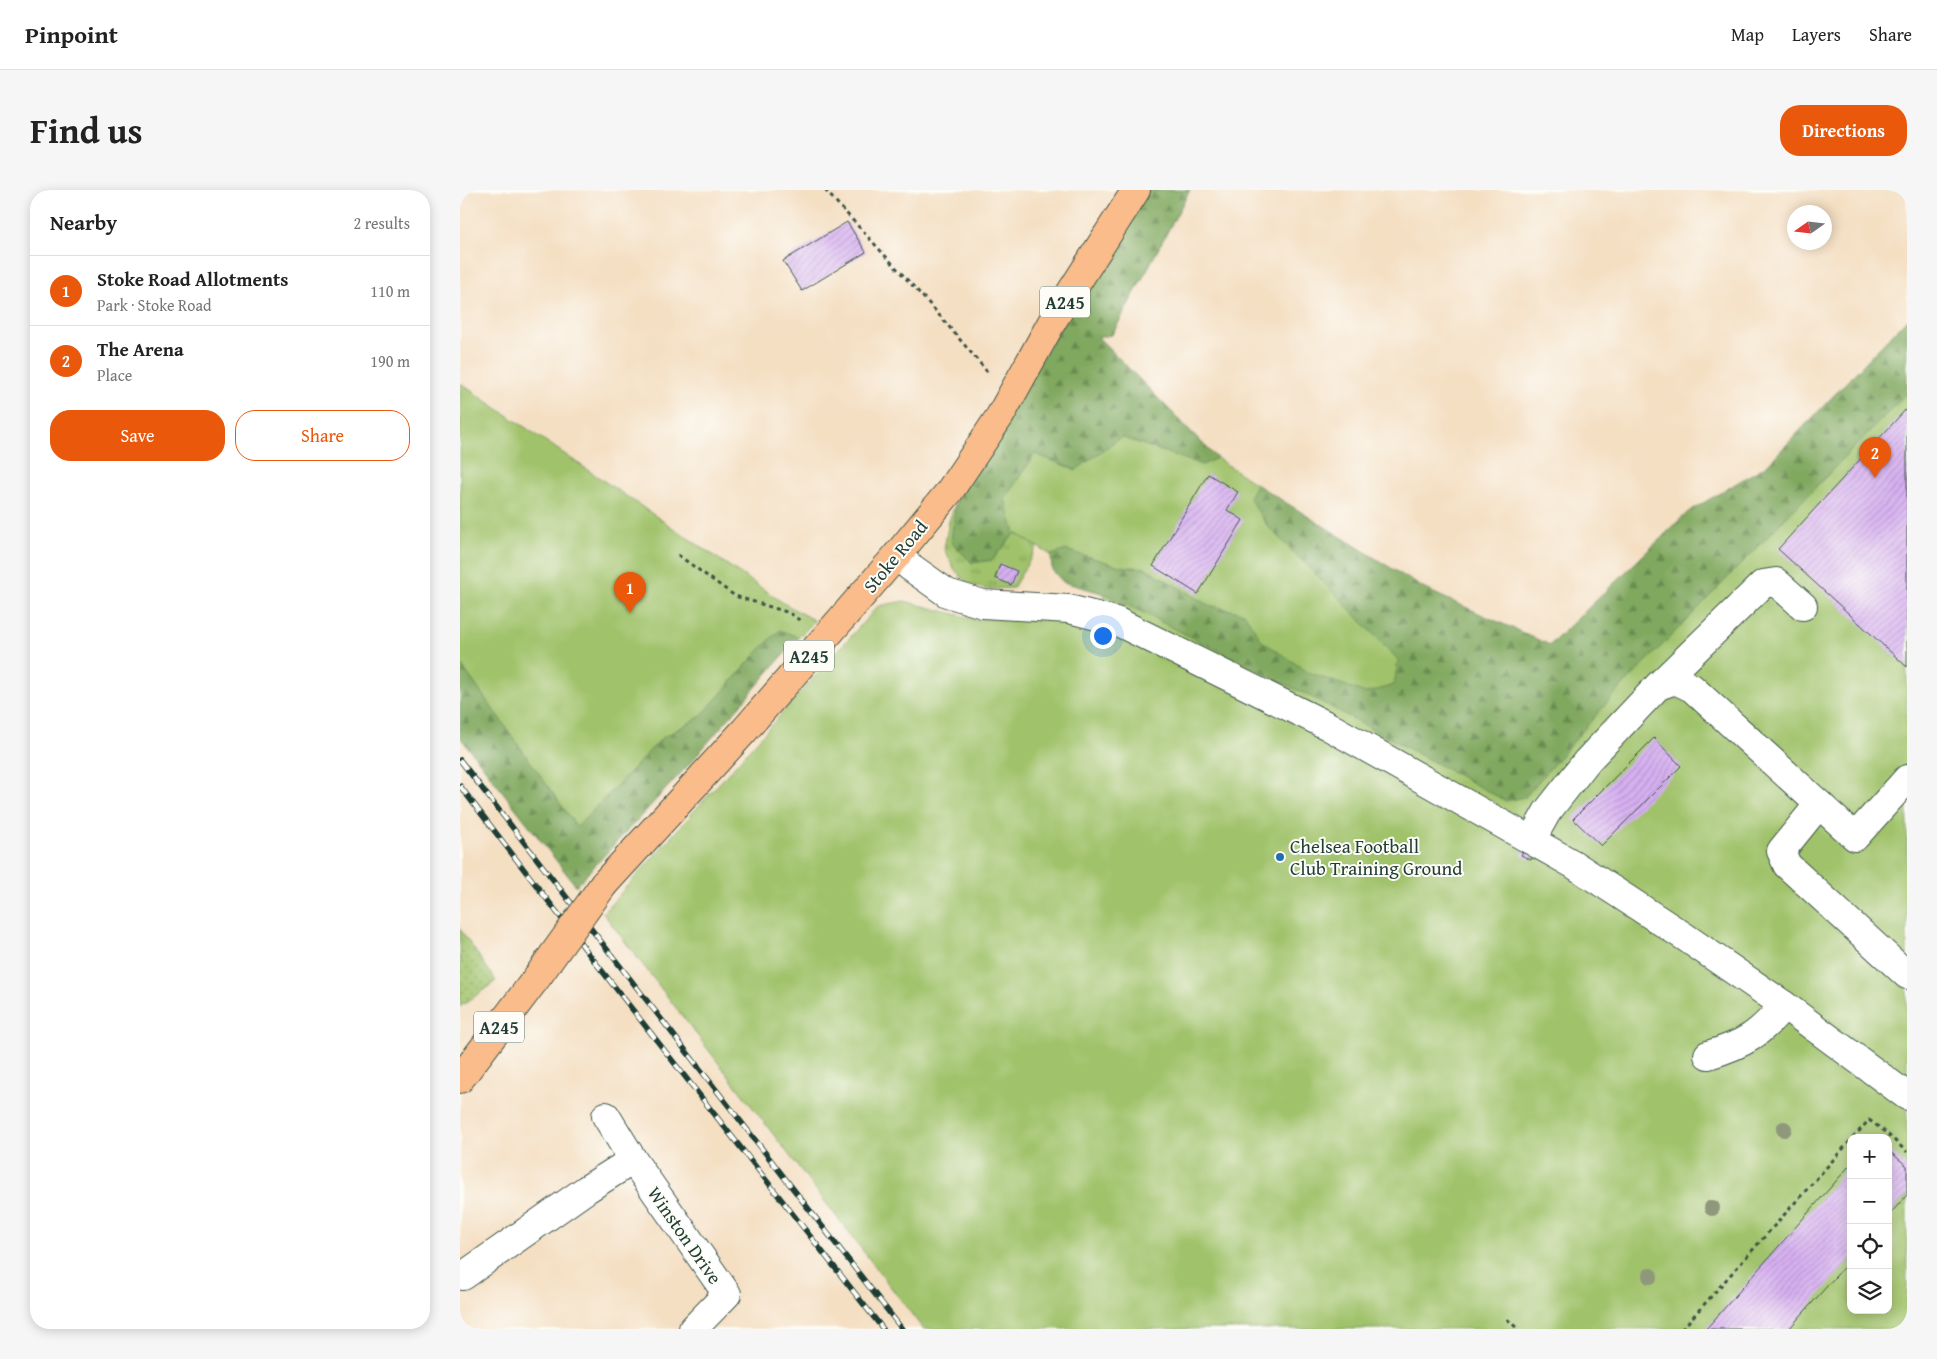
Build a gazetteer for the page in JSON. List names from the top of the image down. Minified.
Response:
{"streets":{"main road":["A245","Stoke Road"],"street":["Winston Drive"]},"places":["Chelsea Football Club Training Ground"],"north":"left","page":{"header":"Pinpoint","nav":["Map","Layers","Share"],"title":"Find us","buttons":["Directions",["Save","Share"]],"heading":["Nearby","2 results"],"list":[{"mark":"1","name":"Stoke Road Allotments","note":"Park · Stoke Road","value":"110 m"},{"mark":"2","name":"The Arena","note":"Place","value":"190 m"}],"pins":["2","1"],"map_buttons":["+","−"]}}
